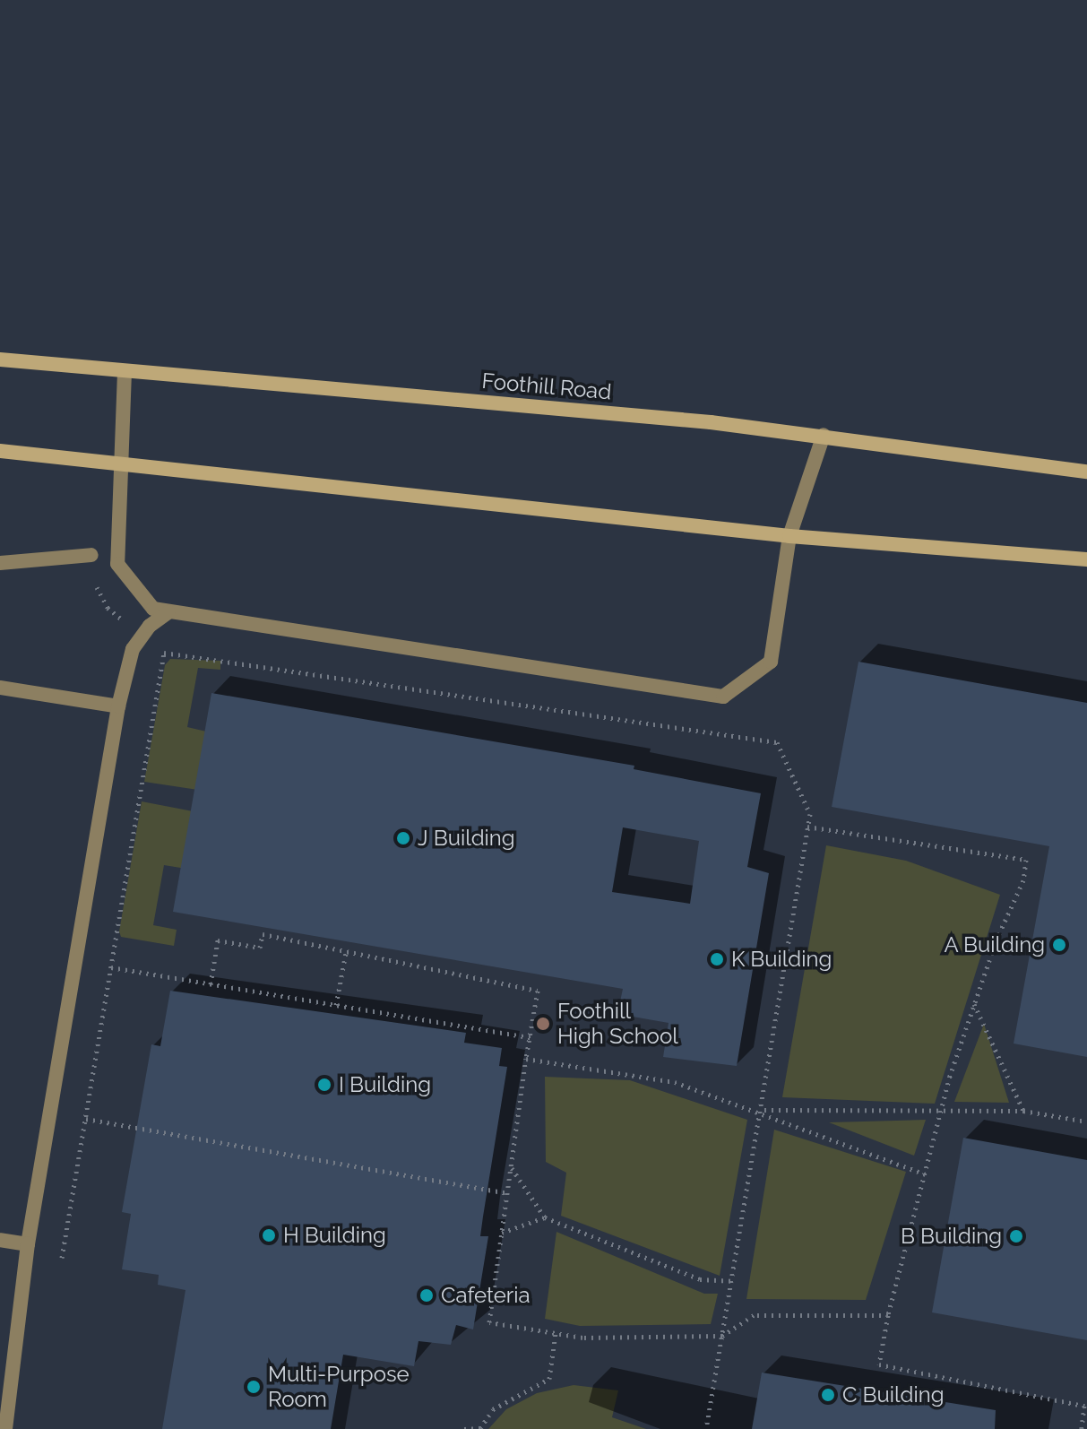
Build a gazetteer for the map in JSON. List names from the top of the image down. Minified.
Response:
{"streets":{"main road":["Foothill Road"]},"places":["J Building","A Building","K Building","Foothill High School","I Building","H Building","B Building","Cafeteria","Multi-Purpose Room","C Building"]}
